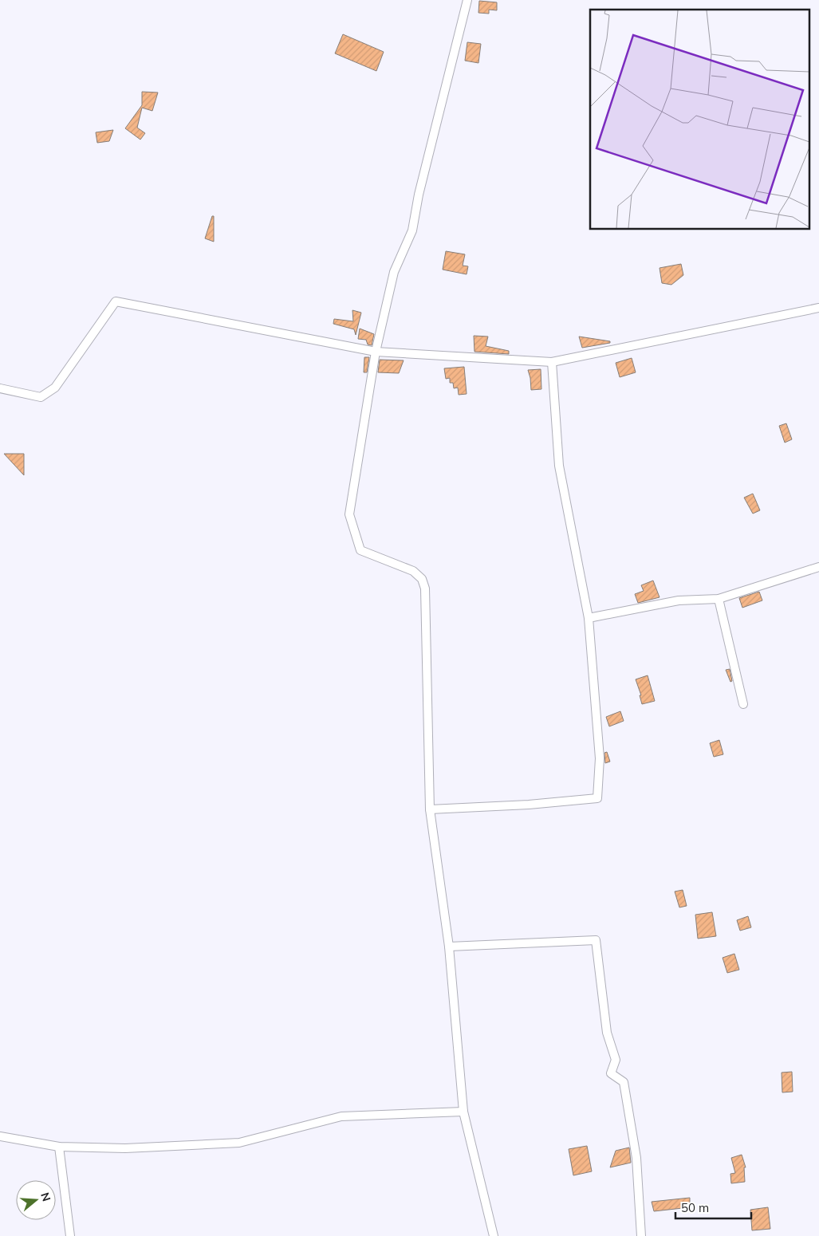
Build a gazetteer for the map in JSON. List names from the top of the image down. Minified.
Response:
{"scale_bar":"50 m","north":"right"}
